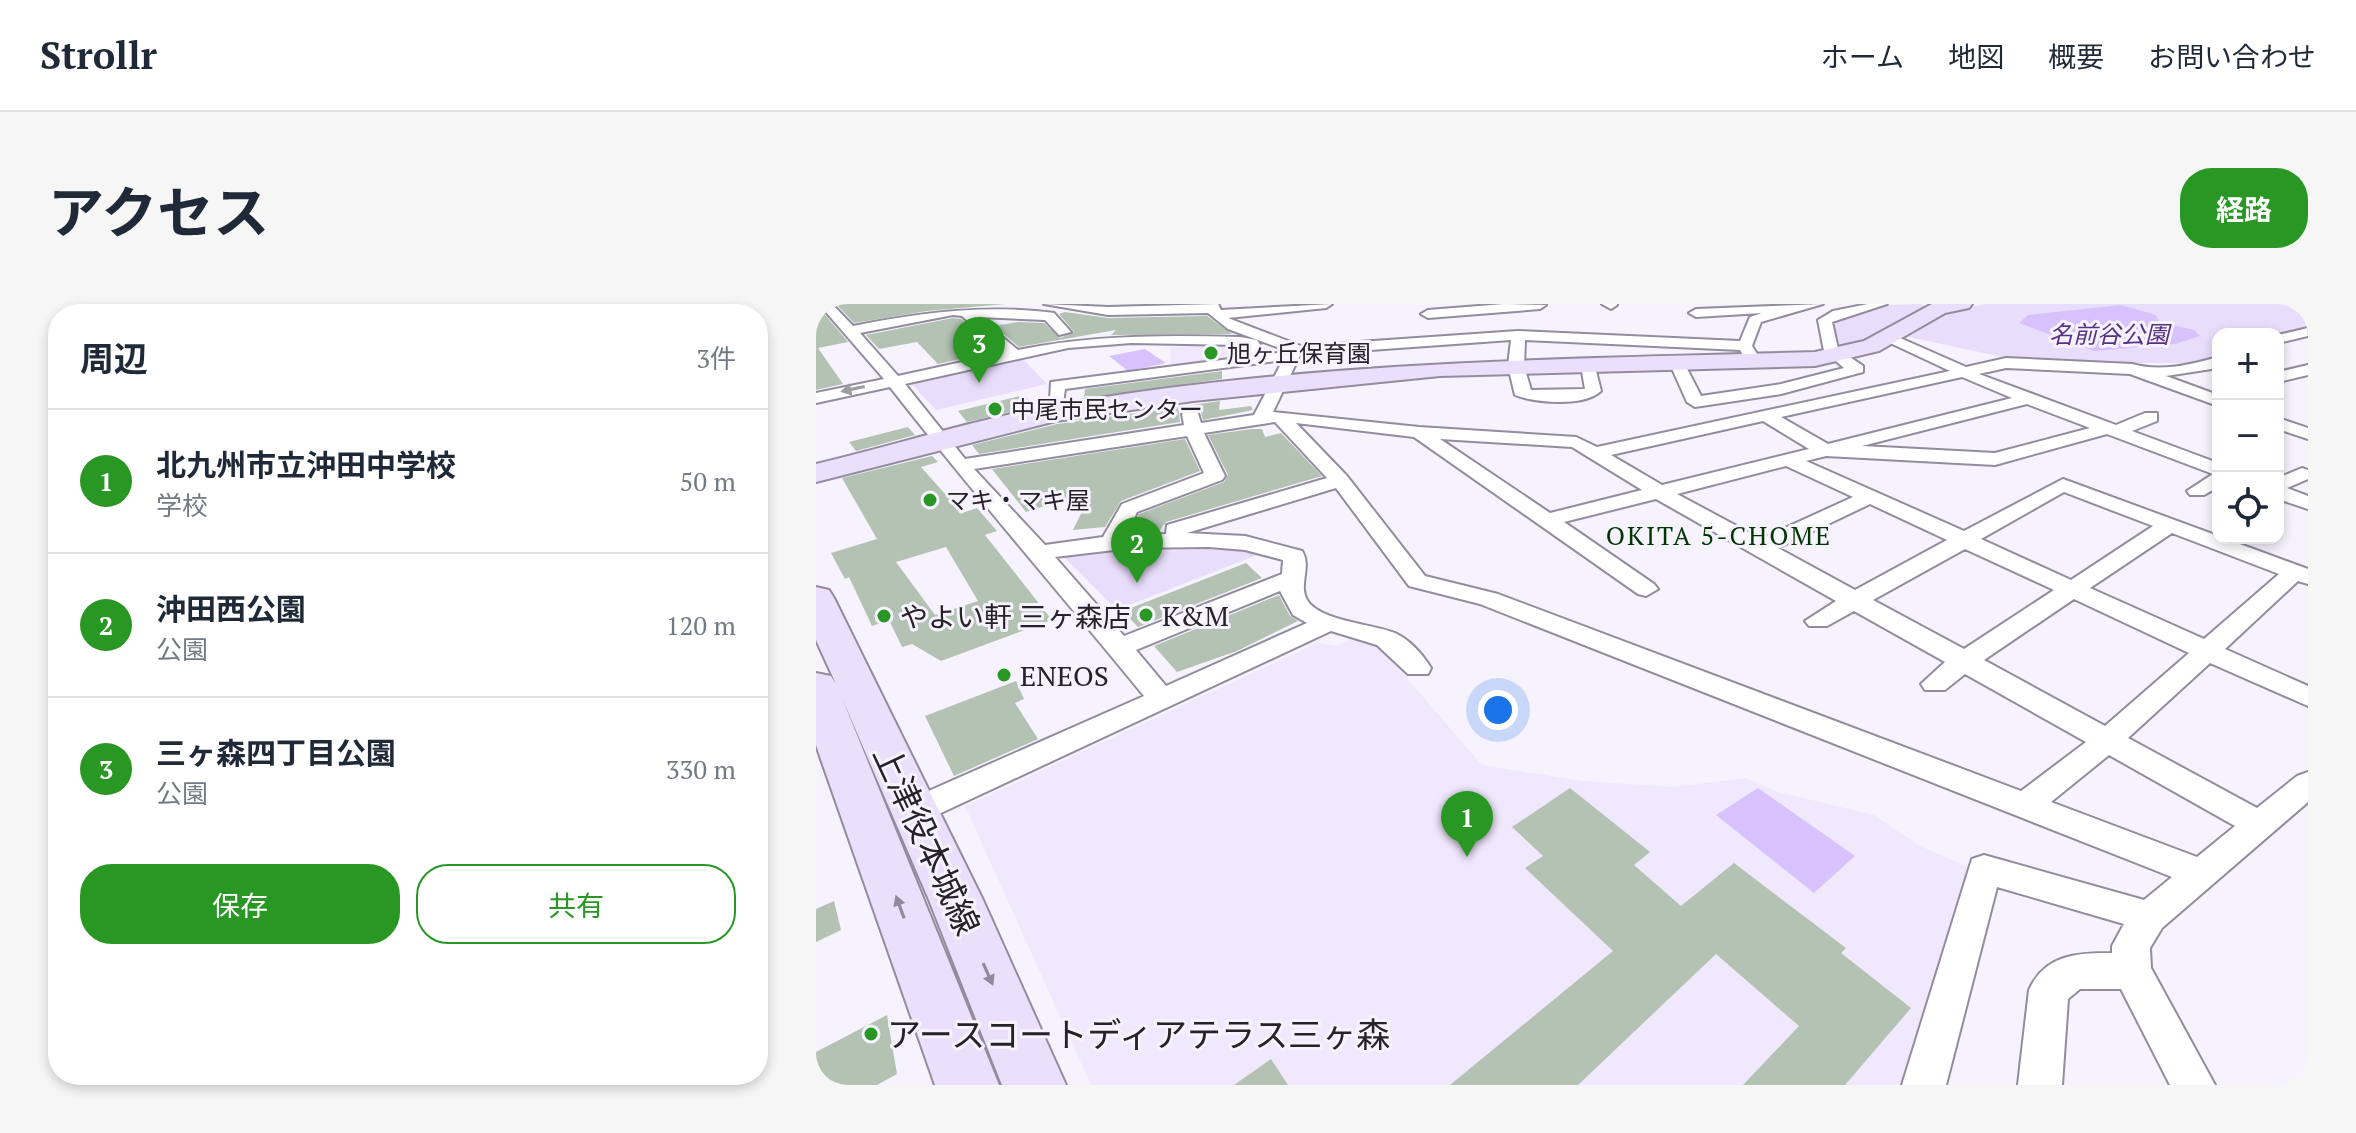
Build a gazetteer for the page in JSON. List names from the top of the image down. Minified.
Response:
{"streets":{"street":["上津役本城線"]},"districts":["OKITA 5-CHOME"],"parks":["名前谷公園"],"places":["旭ヶ丘保育園","中尾市民センター","マキ・マキ屋","K&M","やよい軒 三ヶ森店","ENEOS","アースコートディアテラス三ヶ森"],"page":{"header":"Strollr","nav":["ホーム","地図","概要","お問い合わせ"],"title":"アクセス","buttons":["経路",["保存","共有"]],"heading":["周辺","3件"],"pins":["3","2","1"],"map_buttons":["+","−"],"list":[{"mark":"1","name":"北九州市立沖田中学校","note":"学校","value":"50 m"},{"mark":"2","name":"沖田西公園","note":"公園","value":"120 m"},{"mark":"3","name":"三ヶ森四丁目公園","note":"公園","value":"330 m"}]}}
